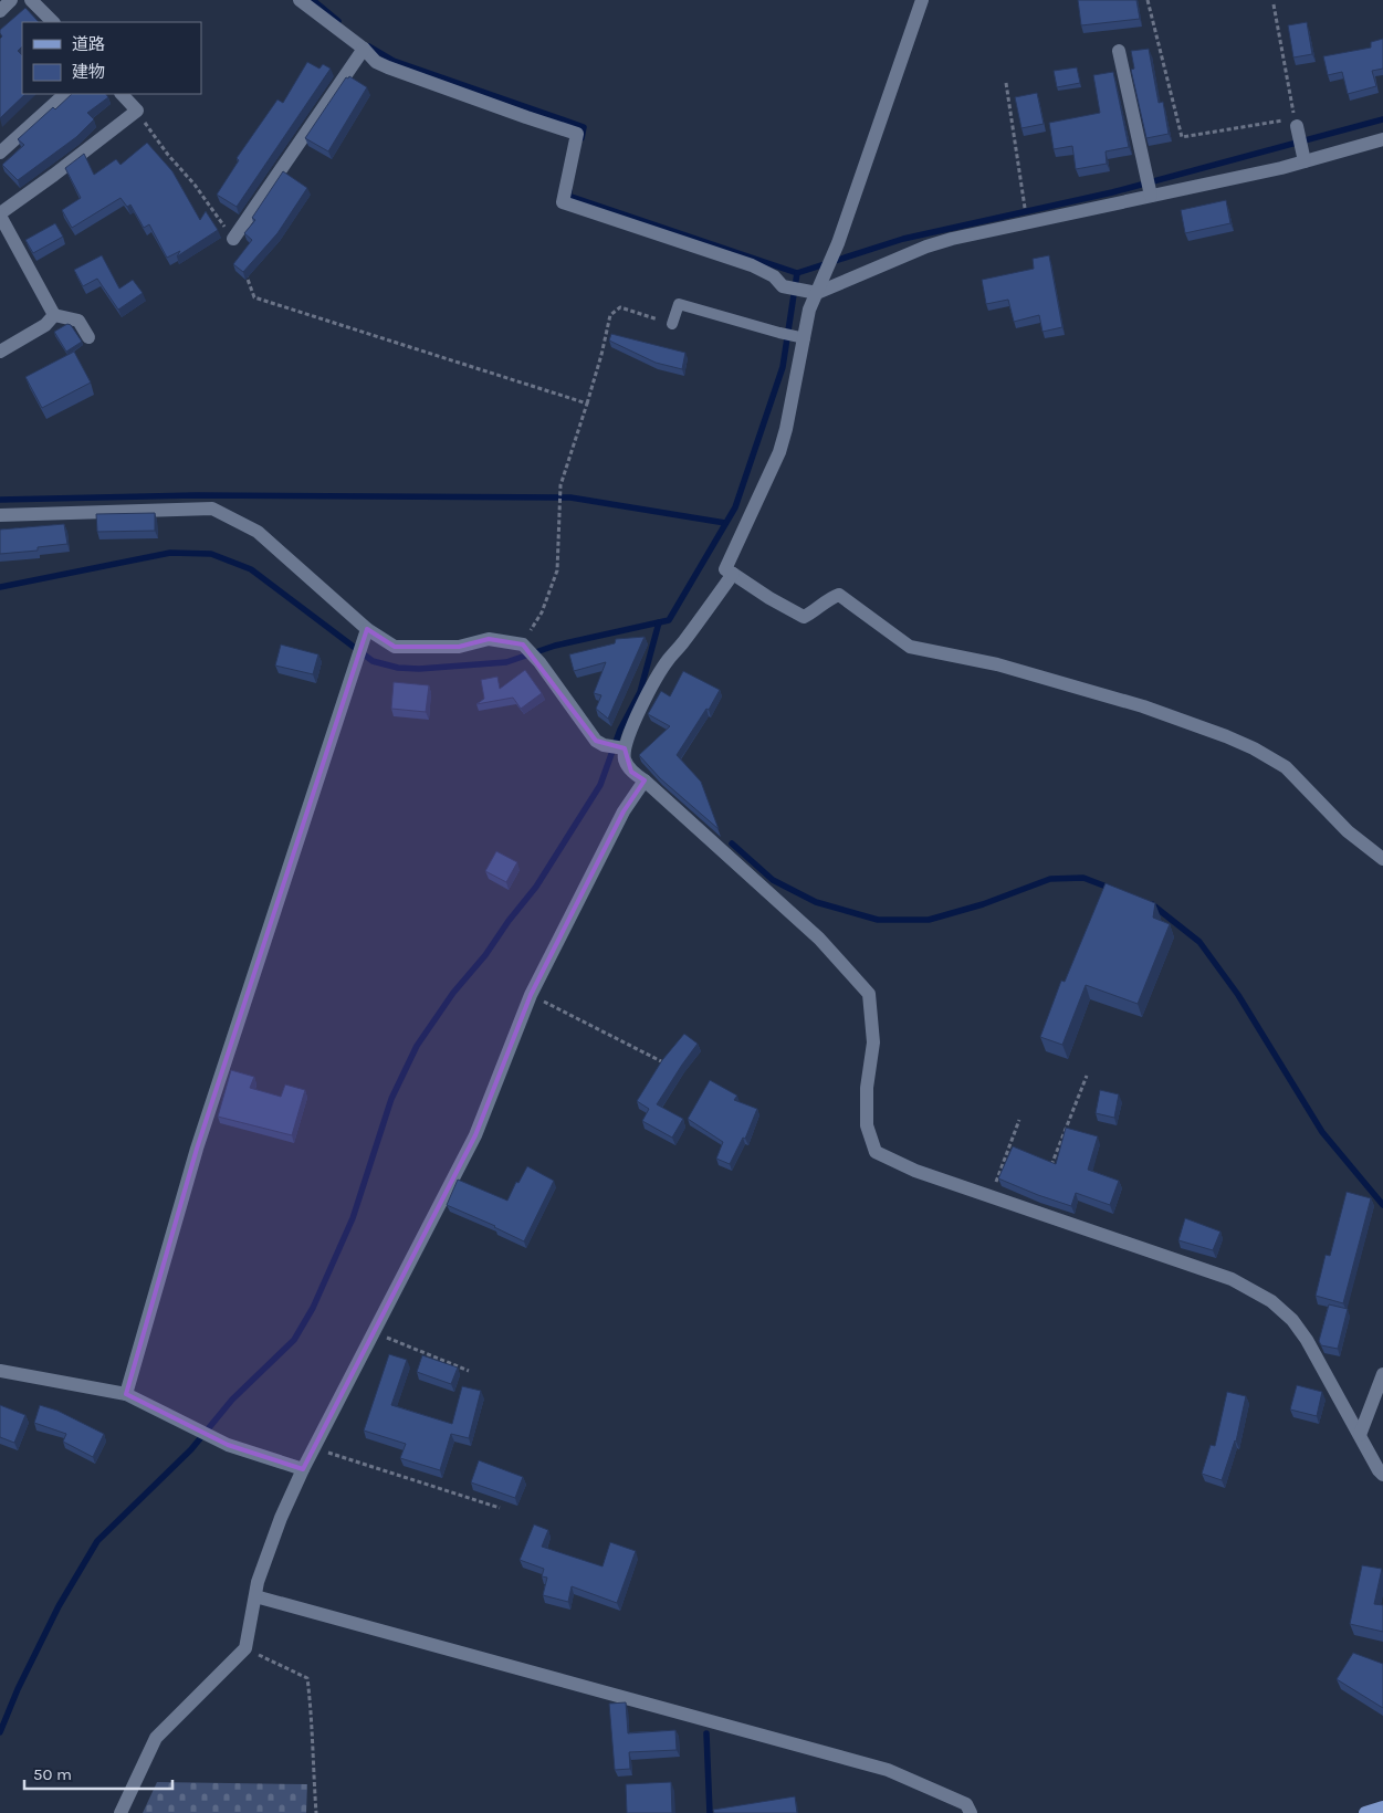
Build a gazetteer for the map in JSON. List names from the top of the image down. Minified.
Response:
{"legend":["道路","建物"],"scale_bar":"50 m"}
